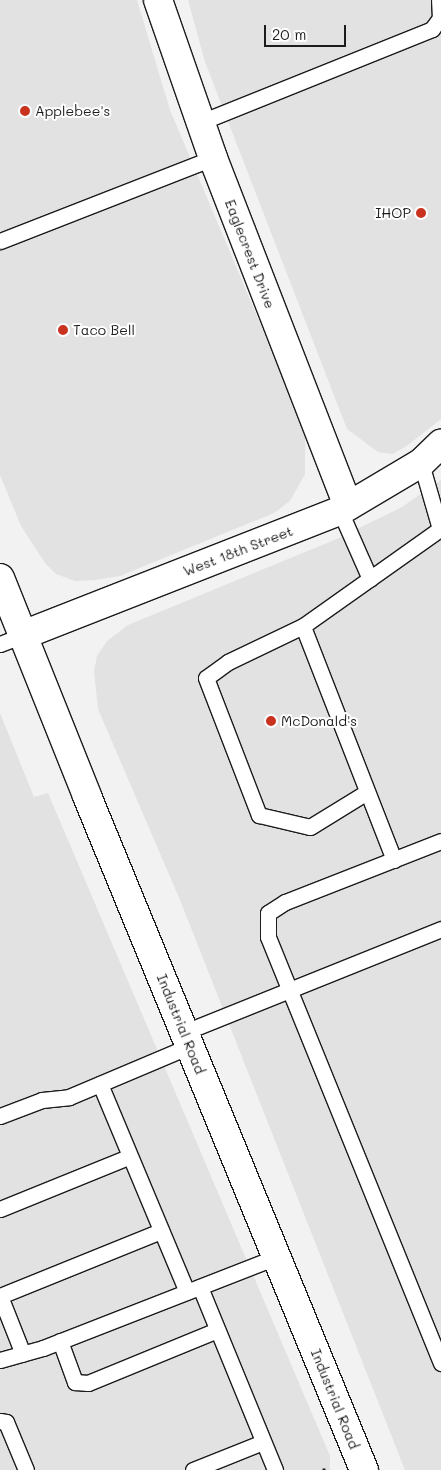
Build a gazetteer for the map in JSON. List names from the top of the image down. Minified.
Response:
{"streets":{"street":["Eaglecrest Drive","West 18th Street","Industrial Road"]},"crossings":[["Eaglecrest Drive","West 18th Street"],["West 18th Street","Industrial Road"]],"places":["Applebee's","IHOP","Taco Bell","McDonald's"],"scale_bar":"20 m"}
